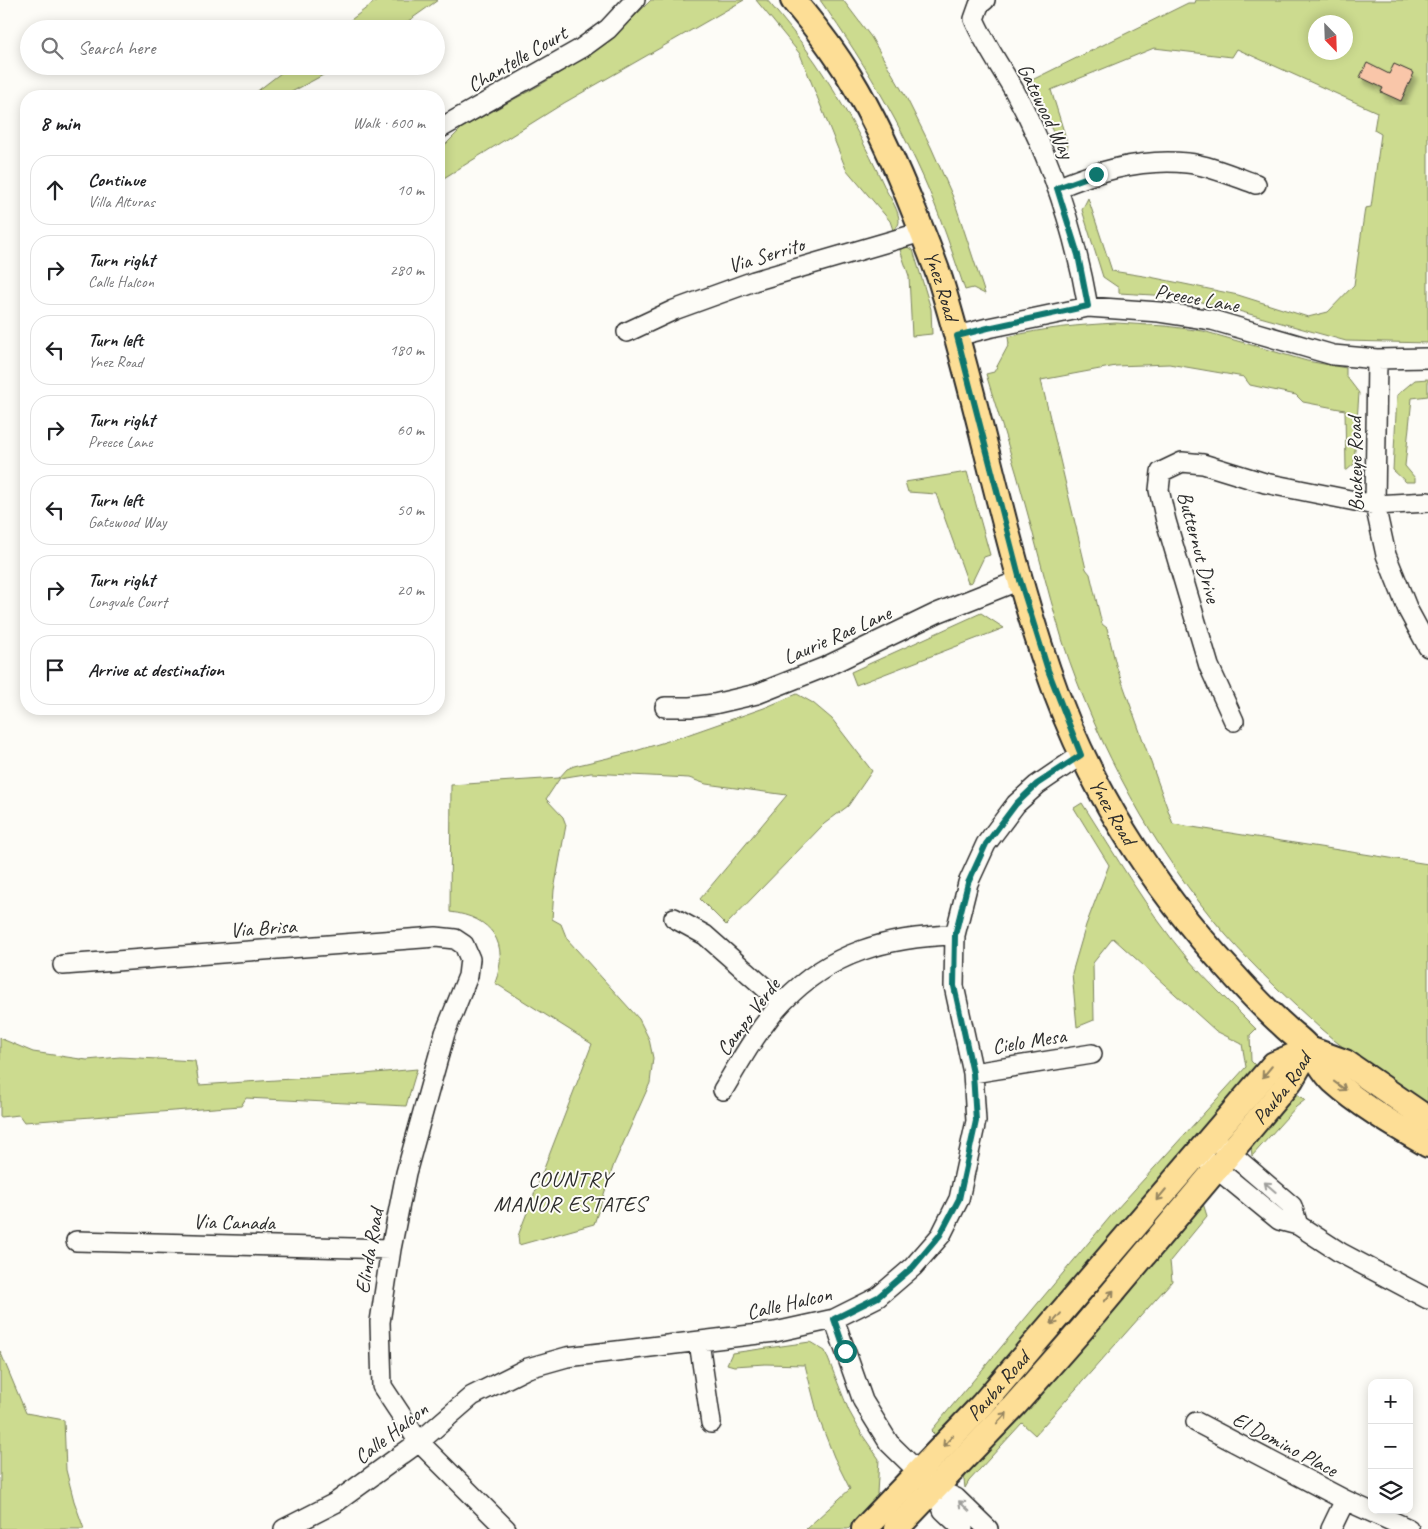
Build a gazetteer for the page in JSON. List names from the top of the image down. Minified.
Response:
{"streets":{"main road":["Ynez Road","Pauba Road"],"street":["Chantelle Court","Gatewood Way","Via Serrito","Preece Lane","Buckeye Road","Butternut Drive","Laurie Rae Lane","Via Brisa","Campo Verde","Cielo Mesa","Via Canada","Elinda Road","Calle Halcon","El Domino Place"]},"crossings":[["Gatewood Way","Preece Lane"],["Via Serrito","Ynez Road"],["Ynez Road","Preece Lane"],["Ynez Road","Laurie Rae Lane"],["Ynez Road","Pauba Road"],["Ynez Road","Calle Halcon"],["Preece Lane","Buckeye Road"],["Buckeye Road","Butternut Drive"],["Via Brisa","Elinda Road"],["Campo Verde","Calle Halcon"],["Cielo Mesa","Calle Halcon"],["Via Canada","Elinda Road"],["Elinda Road","Calle Halcon"]],"districts":["COUNTRY MANOR ESTATES"],"north":"bottom right","page":{"search":"Search here","heading":["8 min","Walk · 600 m"],"list":[["Continue","Villa Alturas","10 m"],["Turn right","Calle Halcon","280 m"],["Turn left","Ynez Road","180 m"],["Turn right","Preece Lane","60 m"],["Turn left","Gatewood Way","50 m"],["Turn right","Longvale Court","20 m"],"Arrive at destination"],"map_buttons":["+","−"]}}
